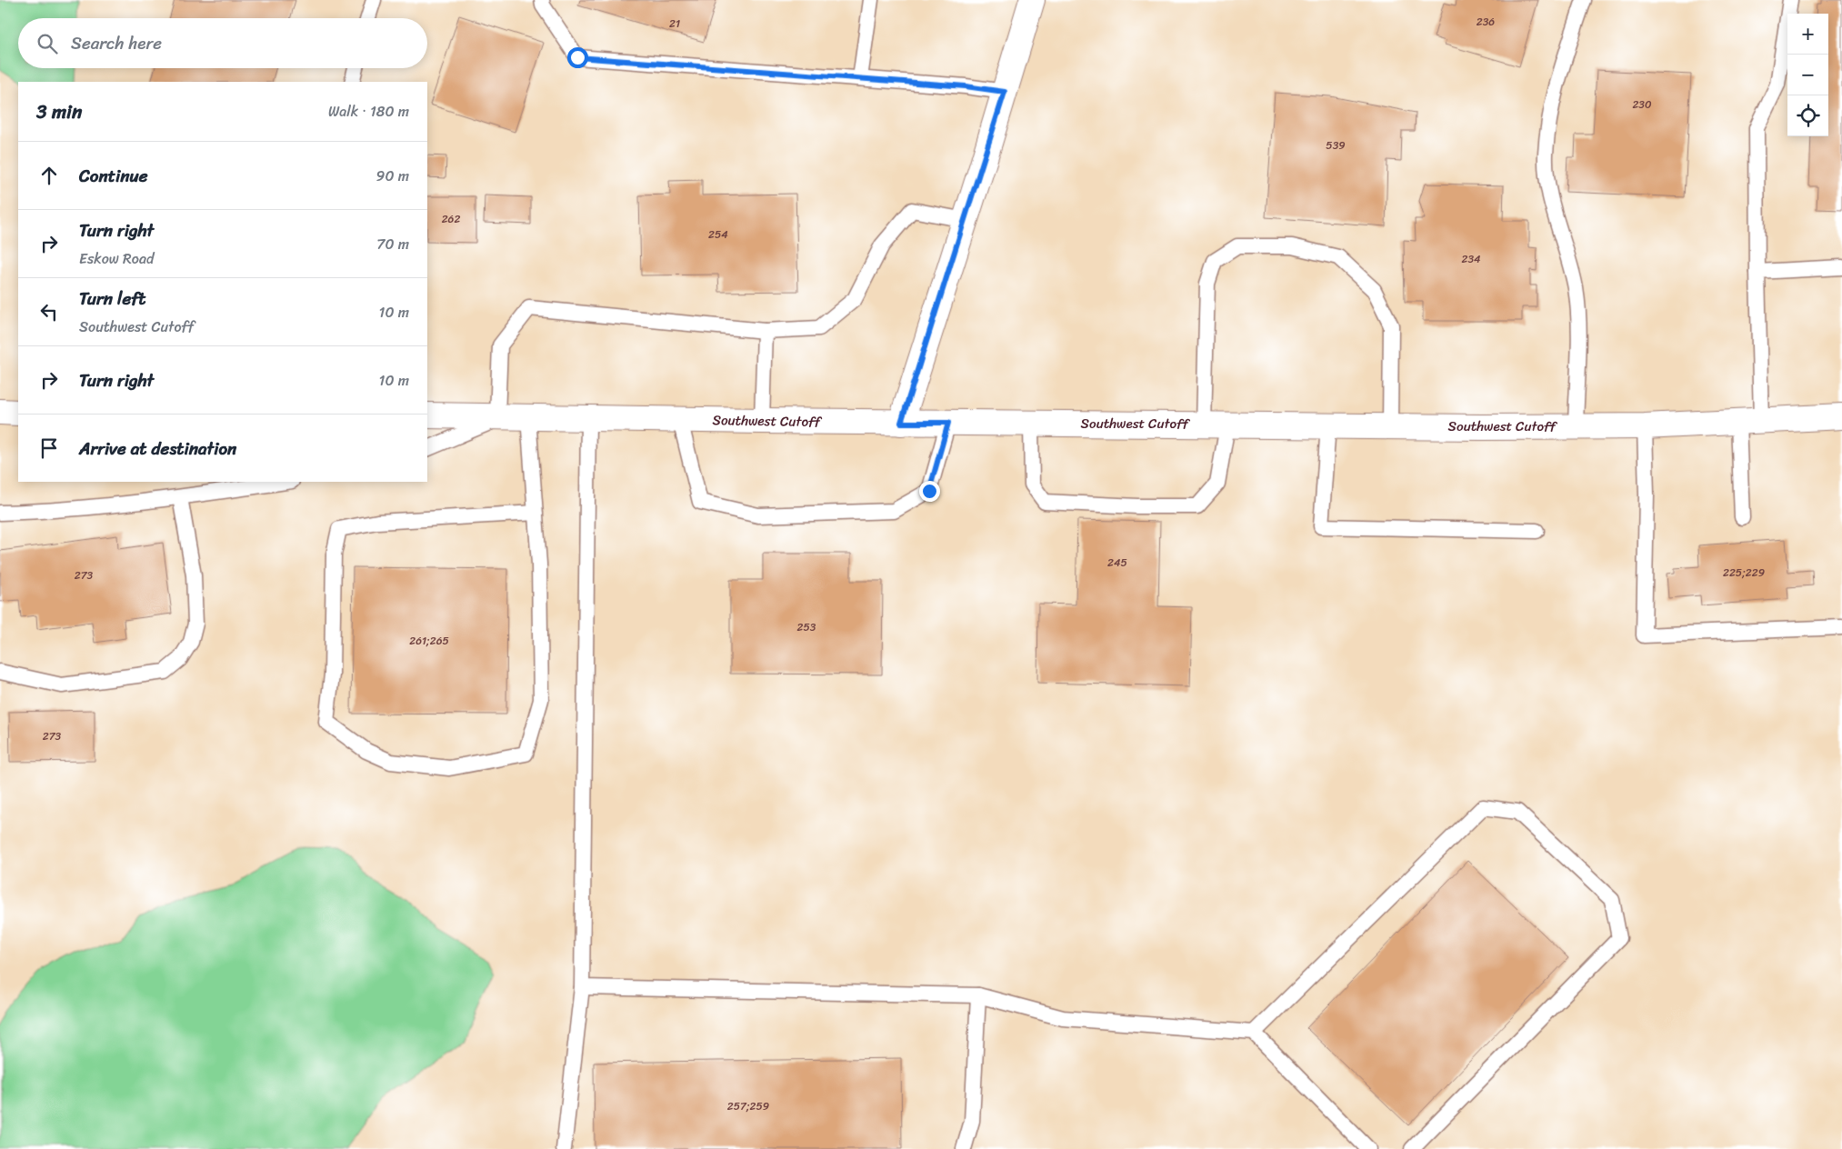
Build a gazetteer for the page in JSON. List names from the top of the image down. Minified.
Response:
{"streets":{"main road":["Southwest Cutoff"]},"house_numbers":["236","21","230","539","262","254","234","245","225;229","273","253","261;265","273","257;259"],"page":{"map_buttons":["+","−"],"search":"Search here","heading":["3 min","Walk · 180 m"],"list":[["Continue","90 m"],["Turn right","Eskow Road","70 m"],["Turn left","Southwest Cutoff","10 m"],["Turn right","10 m"],"Arrive at destination"]}}
